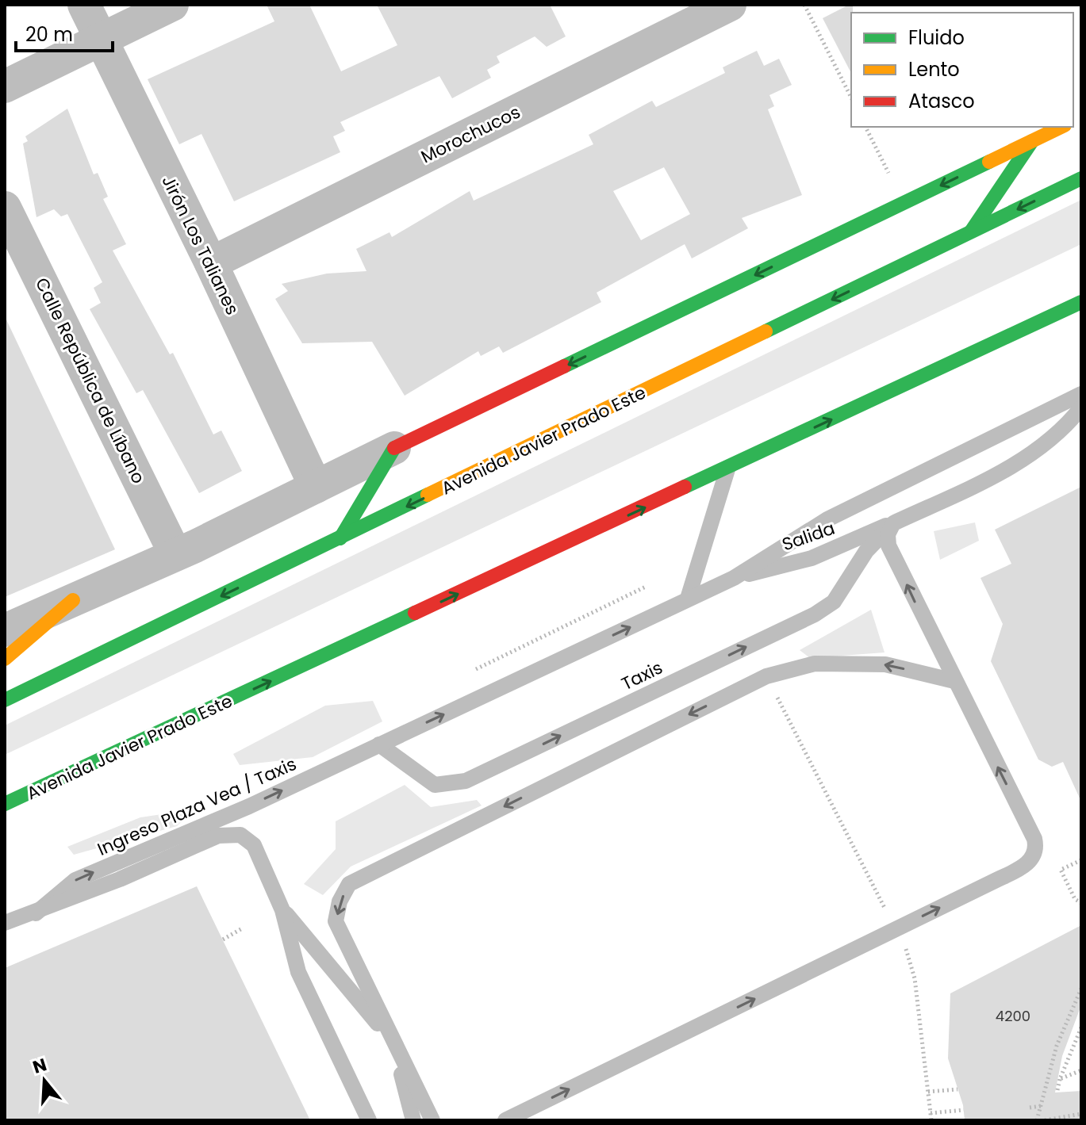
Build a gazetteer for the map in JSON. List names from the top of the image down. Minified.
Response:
{"streets":{"main road":["Avenida Javier Prado Este"],"street":["Morochucos","Jirón Los Talianes","Calle República de Líbano"],"lane":["Salida","Taxis","Ingreso Plaza Vea / Taxis"]},"crossings":[["Morochucos","Jirón Los Talianes"],["Salida","Taxis"],["Salida","Ingreso Plaza Vea / Taxis"],["Taxis","Ingreso Plaza Vea / Taxis"]],"one_way":["Taxis","Ingreso Plaza Vea / Taxis"],"house_numbers":["4200"],"legend":["Fluido","Lento","Atasco"],"scale_bar":"20 m","north":"top"}
